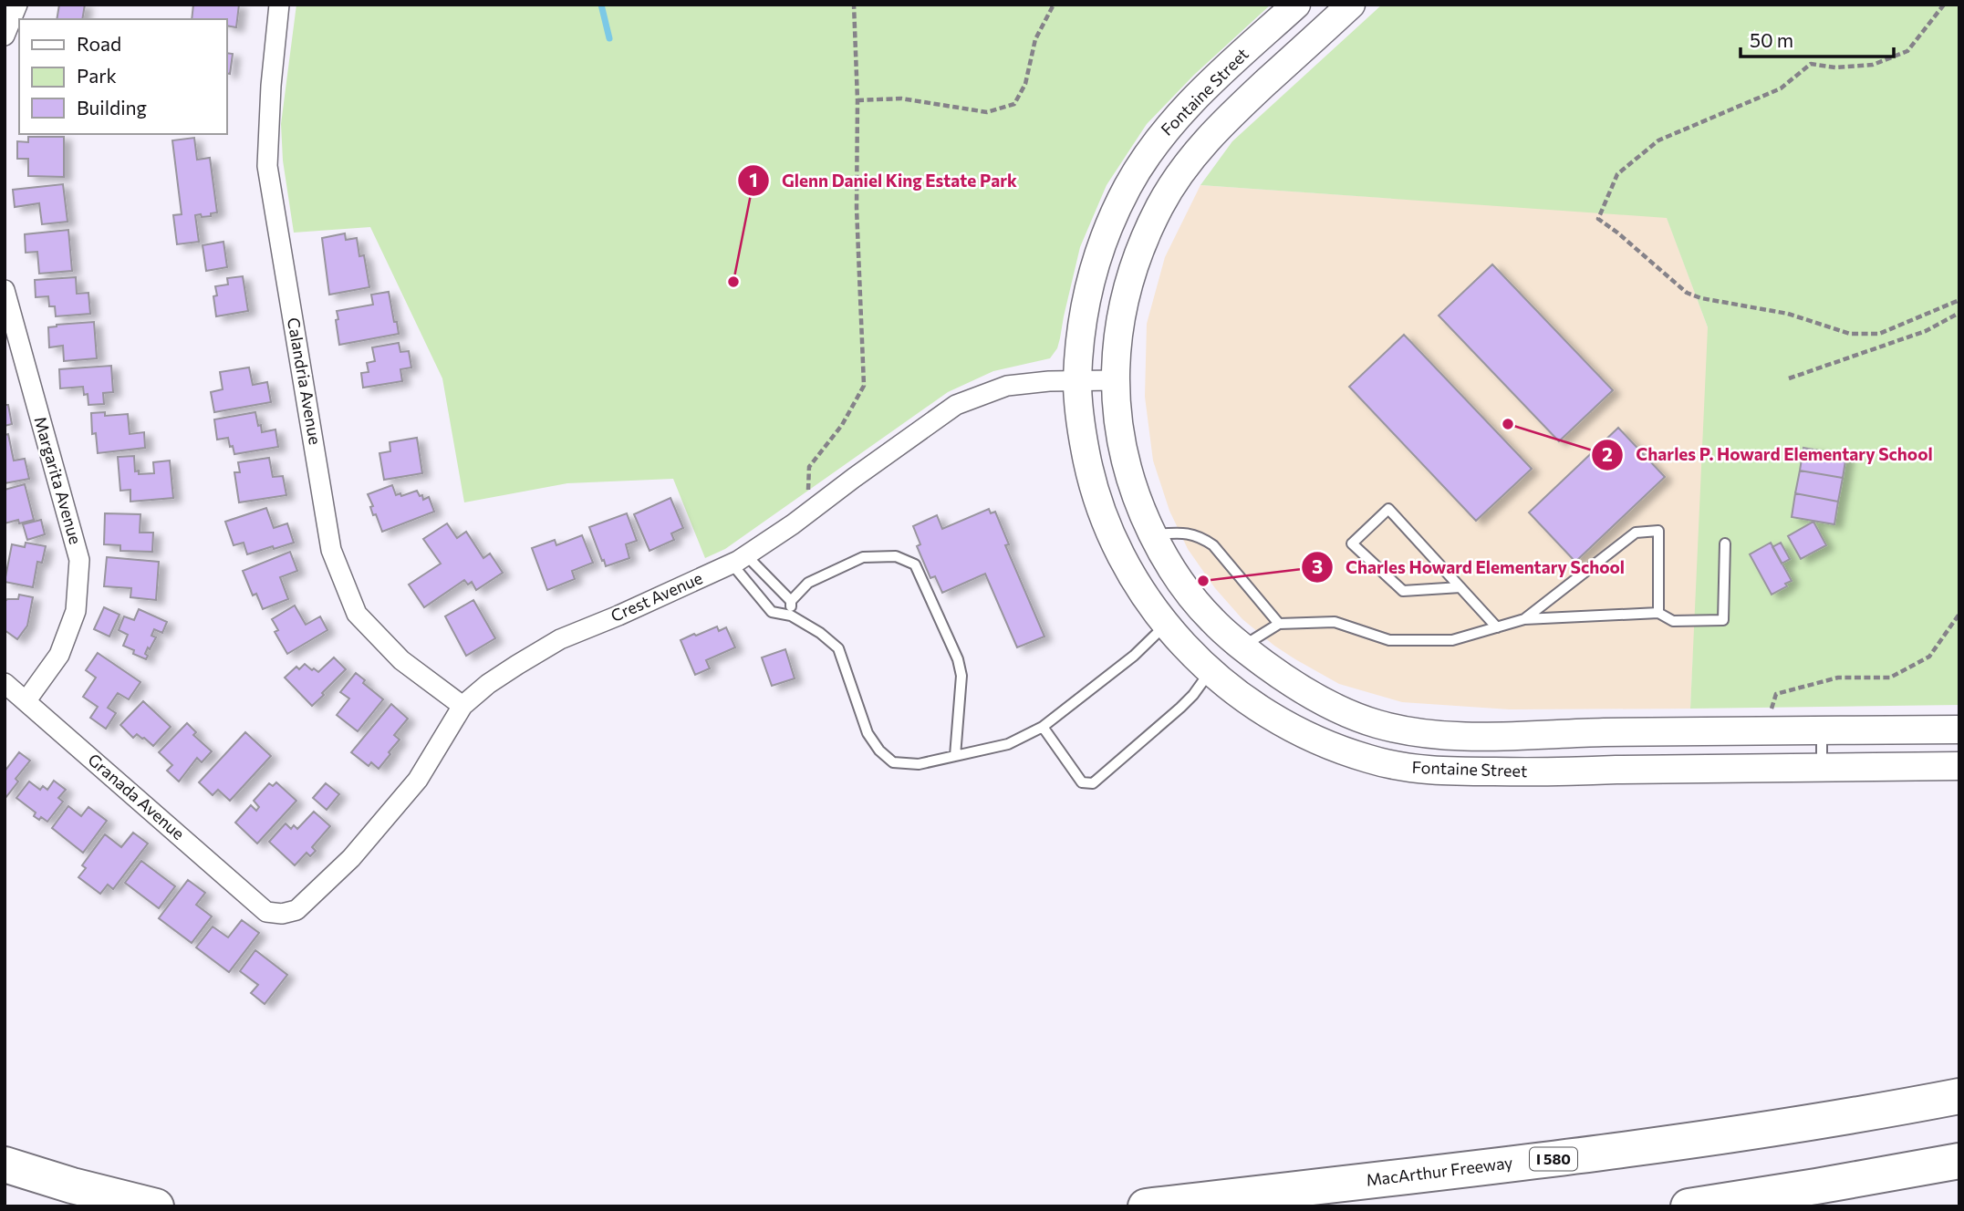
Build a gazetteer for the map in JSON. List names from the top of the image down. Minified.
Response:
{"streets":{"highway":["I 580","MacArthur Freeway"],"street":["Fontaine Street","Calandria Avenue","Margarita Avenue","Crest Avenue","Granada Avenue"]},"crossings":[["Fontaine Street","Crest Avenue"],["Calandria Avenue","Crest Avenue"],["Margarita Avenue","Granada Avenue"],["Crest Avenue","Granada Avenue"]],"places":["Glenn Daniel King Estate Park","Charles P. Howard Elementary School","Charles Howard Elementary School"],"legend":["Road","Park","Building"],"scale_bar":"50 m"}
